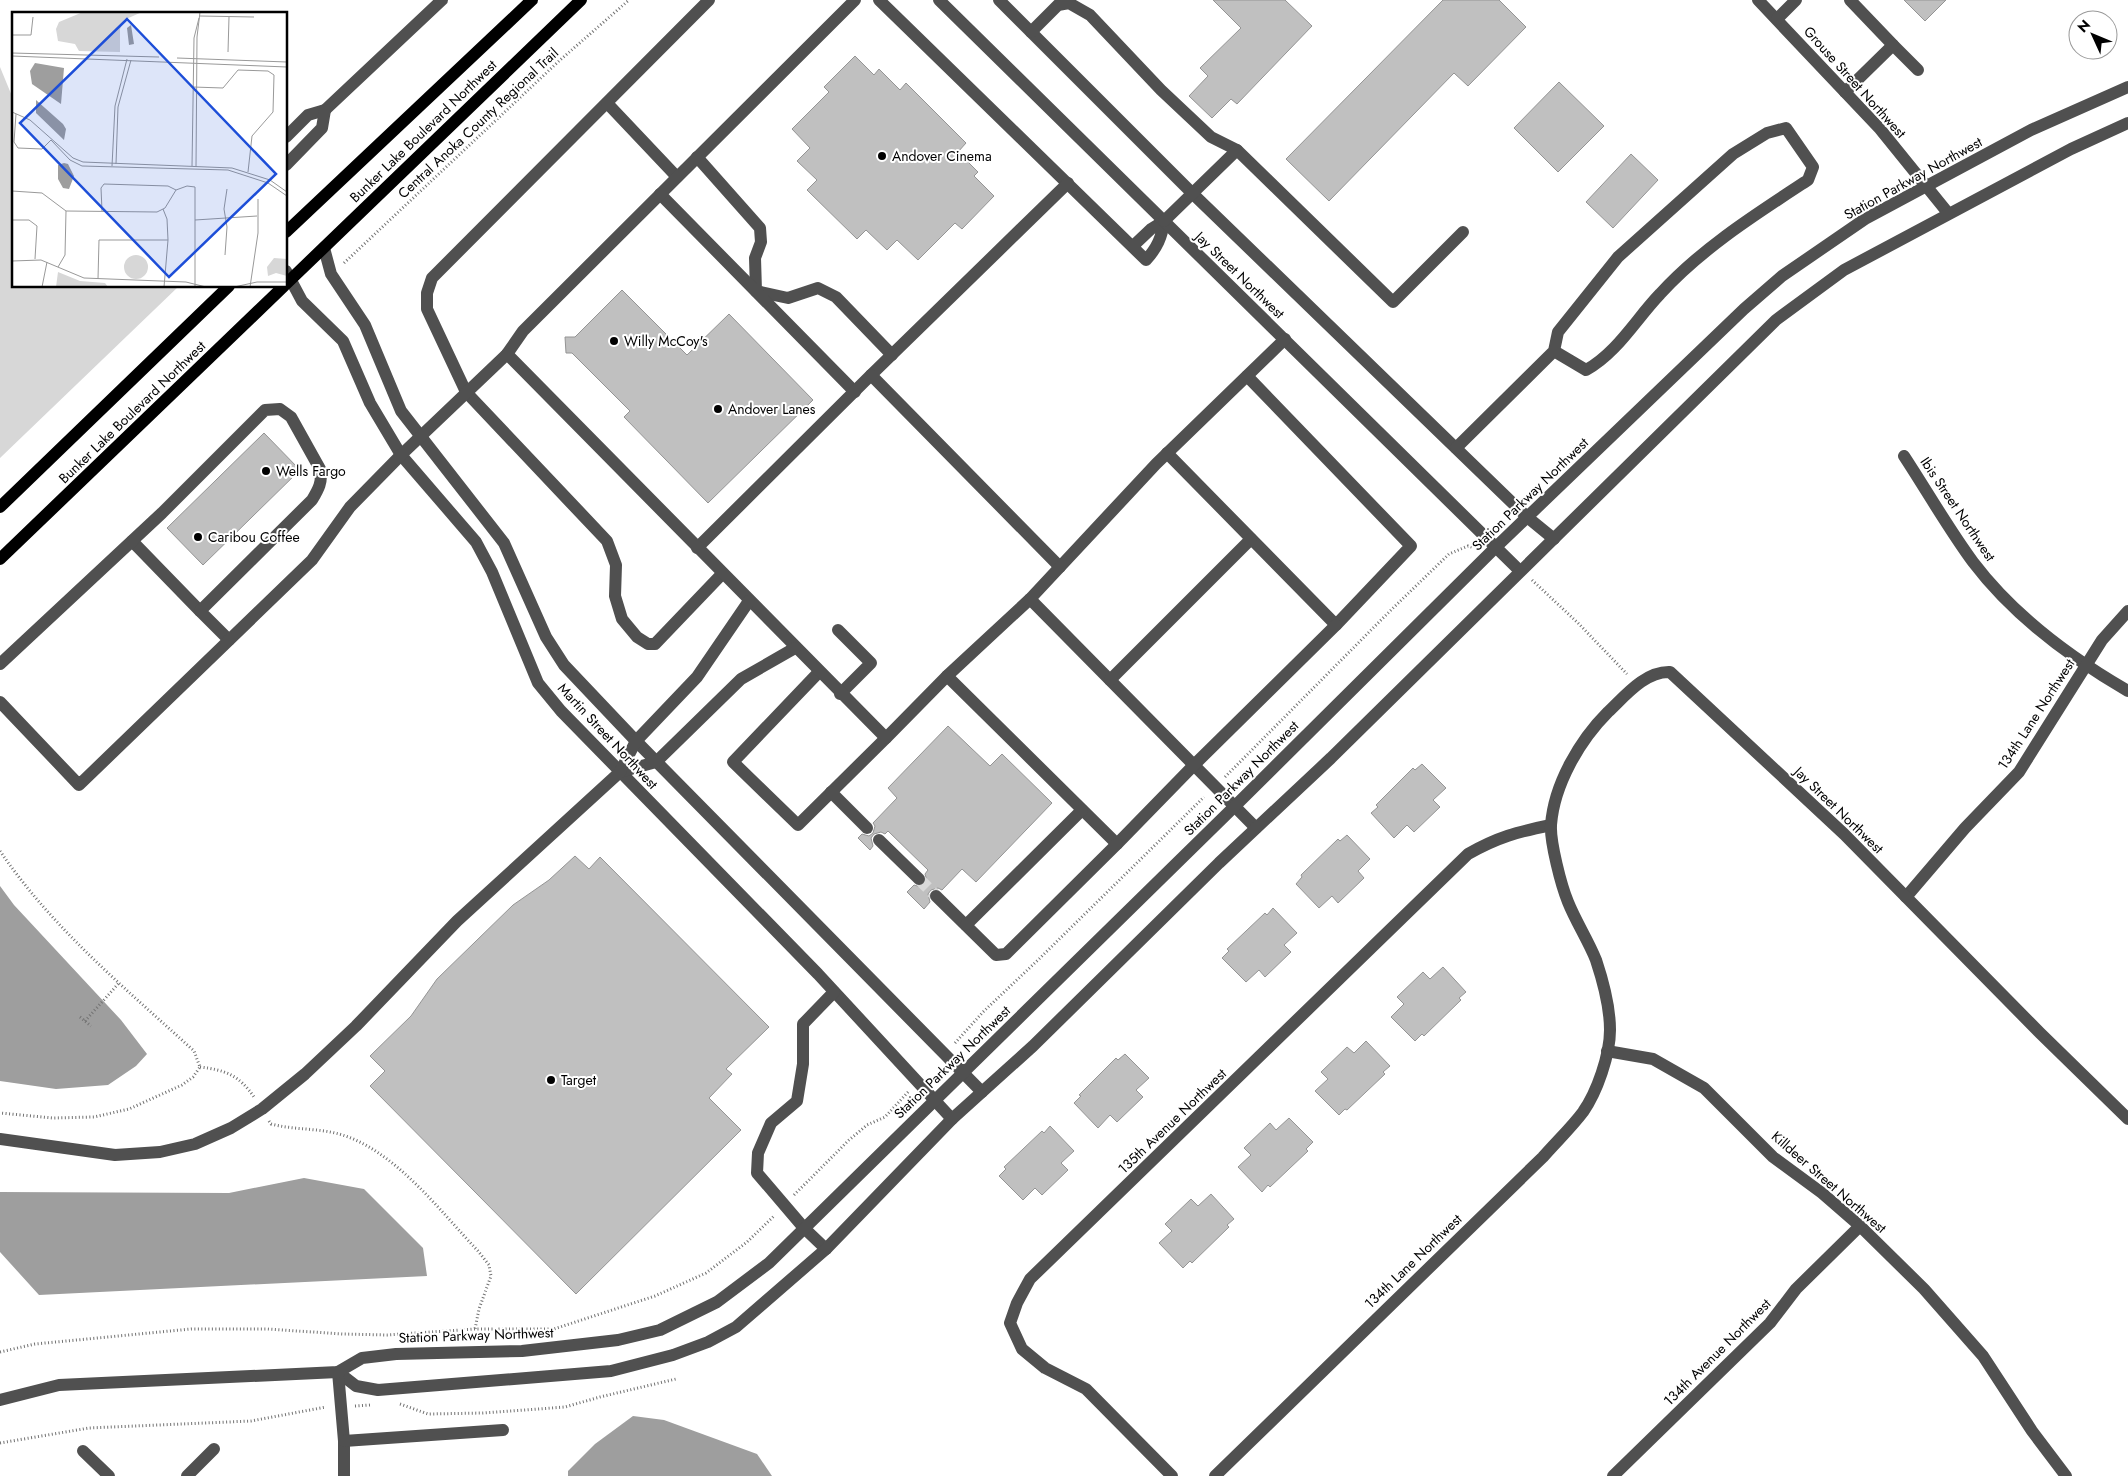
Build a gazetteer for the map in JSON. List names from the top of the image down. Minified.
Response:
{"streets":{"main road":["Bunker Lake Boulevard Northwest"],"street":["Grouse Street Northwest","Station Parkway Northwest","Jay Street Northwest","Ibis Street Northwest","134th Lane Northwest","Martin Street Northwest","135th Avenue Northwest","Killdeer Street Northwest","134th Avenue Northwest"],"path":["Central Anoka County Regional Trail"]},"crossings":[["Grouse Street Northwest","Station Parkway Northwest"],["Bunker Lake Boulevard Northwest","Martin Street Northwest"],["Station Parkway Northwest","Jay Street Northwest"],["Station Parkway Northwest","Martin Street Northwest"],["Jay Street Northwest","134th Lane Northwest"],["Jay Street Northwest","135th Avenue Northwest"],["Ibis Street Northwest","134th Lane Northwest"],["134th Lane Northwest","Killdeer Street Northwest"],["Killdeer Street Northwest","134th Avenue Northwest"]],"places":["Andover Cinema","Willy McCoy's","Andover Lanes","Wells Fargo","Caribou Coffee","Target"],"north":"top left"}
